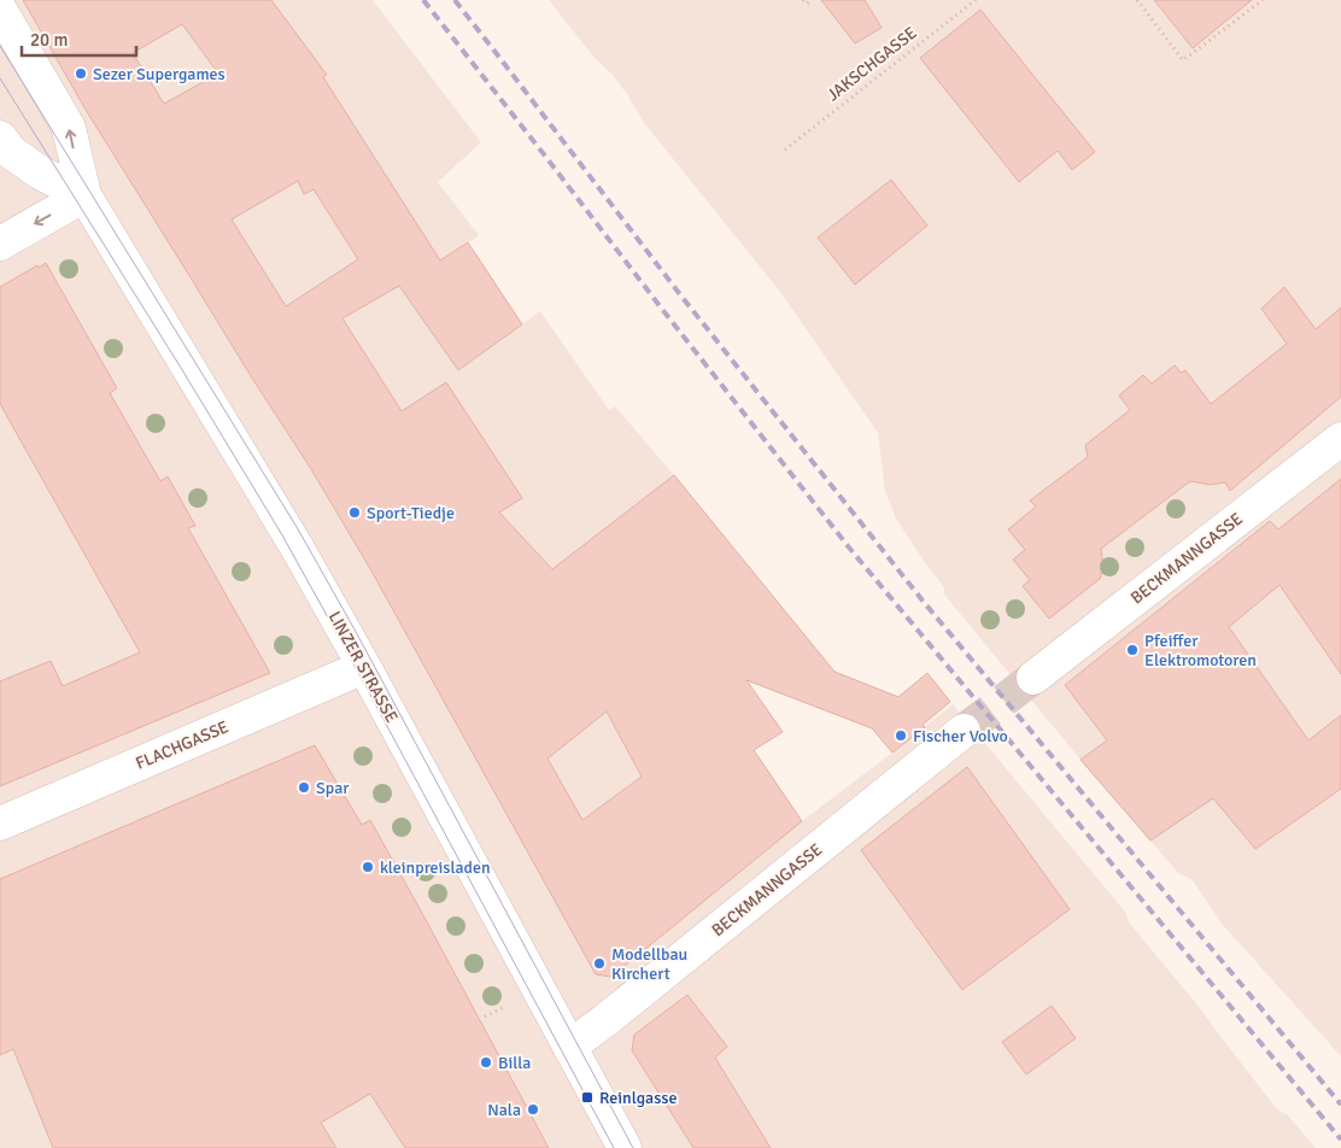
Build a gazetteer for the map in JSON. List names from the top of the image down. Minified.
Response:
{"streets":{"main road":["BECKMANNGASSE","LINZER STRASSE","FLACHGASSE"],"path":["JAKSCHGASSE"]},"crossings":[["BECKMANNGASSE","LINZER STRASSE"],["LINZER STRASSE","FLACHGASSE"]],"places":{"other":["Sezer Supergames","Sport-Tiedje","Pfeiffer Elektromotoren","Fischer Volvo","Spar","kleinpreisladen","Modellbau Kirchert","Billa","Nala"],"transit":["Reinlgasse"]},"scale_bar":"20 m"}
